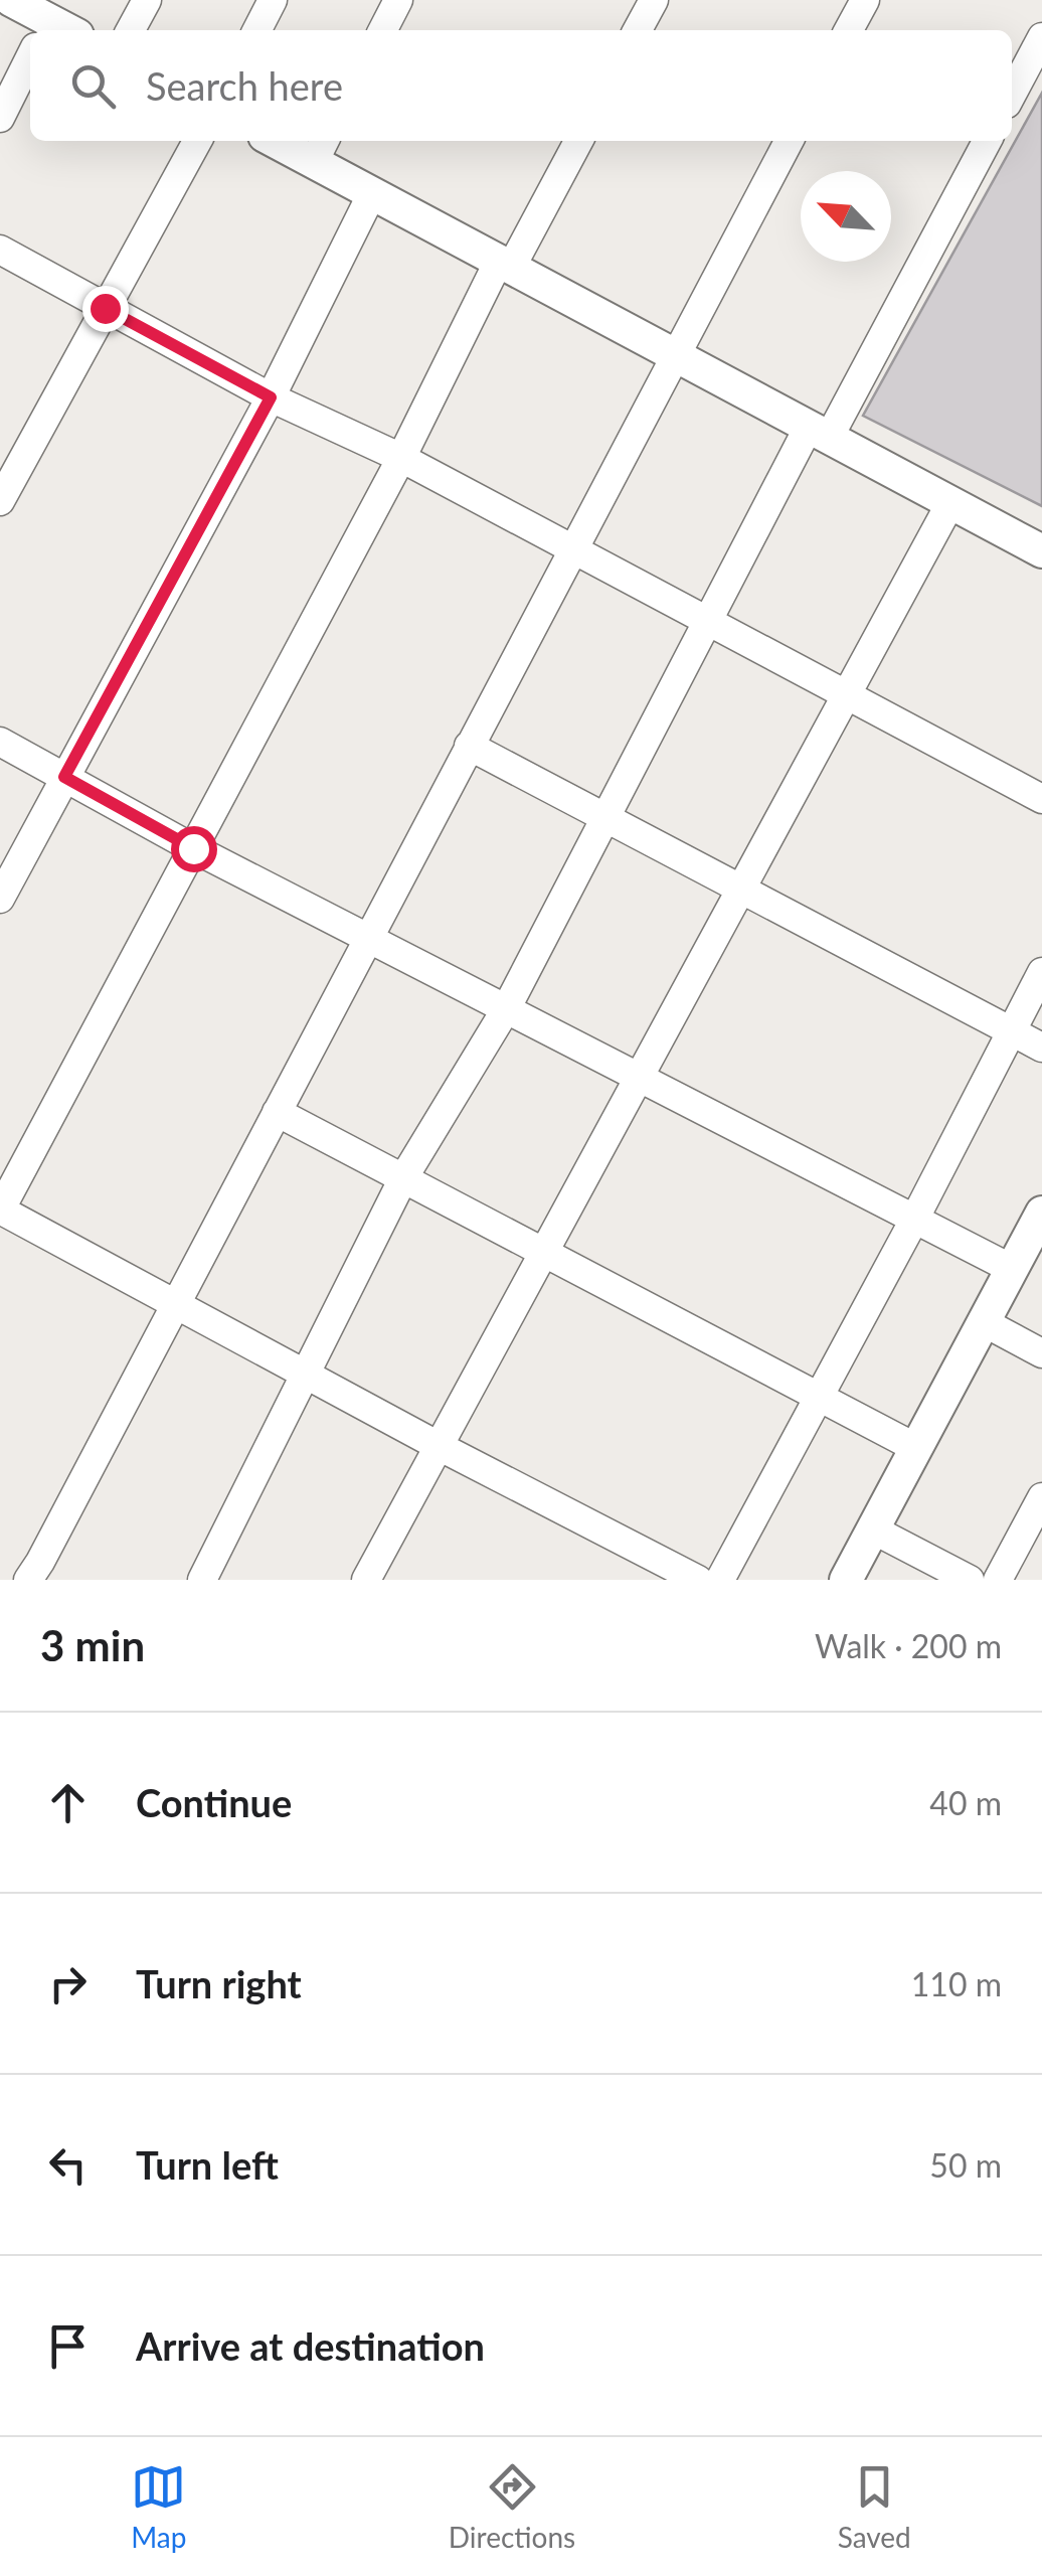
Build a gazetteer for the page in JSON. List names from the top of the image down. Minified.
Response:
{"north":"top left","page":{"search":"Search here","heading":["3 min","Walk · 200 m"],"list":[["Continue","40 m"],["Turn right","110 m"],["Turn left","50 m"],"Arrive at destination"],"nav":["Map","Directions","Saved"]}}
